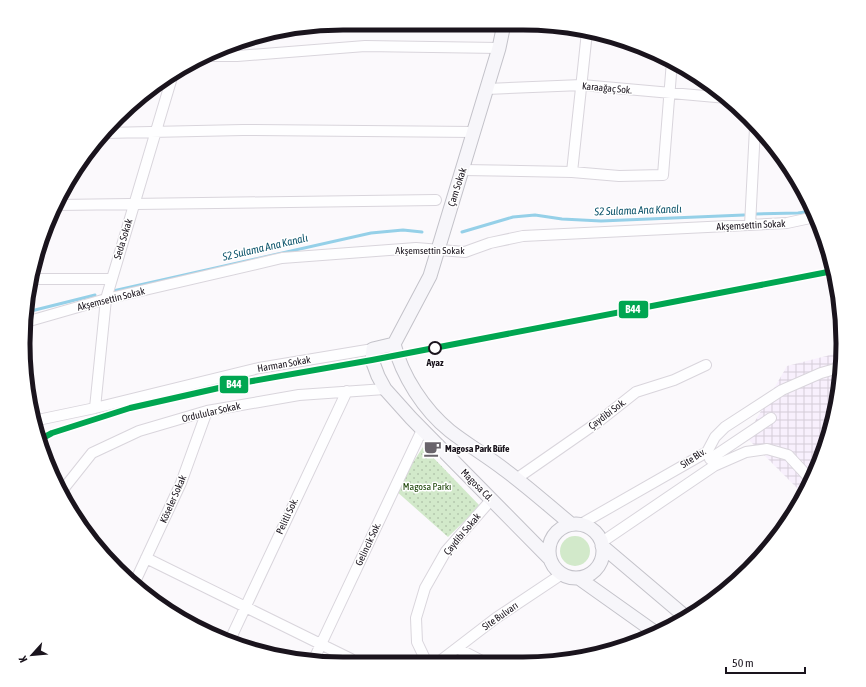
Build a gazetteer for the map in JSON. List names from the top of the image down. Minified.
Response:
{"streets":{"main road":["Çam Sokak","Magosa Cd."],"street":["Karaağaç Sok.","Akşemsettin Sokak","Seda Sokak","Harman Sokak","Ordulular Sokak","Çaydibi Sok.","Site Blv.","Köseler Sokak","Pelitli Sok.","Çaydibi Sokak","Gelincik Sok.","Site Bulvarı"]},"crossings":[["Karaağaç Sok.","Çam Sokak"],["Çam Sokak","Akşemsettin Sokak"],["Akşemsettin Sokak","Seda Sokak"],["Seda Sokak","Harman Sokak"],["Harman Sokak","Magosa Cd."],["Ordulular Sokak","Magosa Cd."],["Ordulular Sokak","Köseler Sokak"],["Ordulular Sokak","Pelitli Sok."],["Site Blv.","Magosa Cd."],["Site Blv.","Site Bulvarı"],["Magosa Cd.","Çaydibi Sokak"],["Magosa Cd.","Gelincik Sok."],["Magosa Cd.","Site Bulvarı"]],"water":["S2 Sulama Ana Kanalı"],"parks":["Magosa Parkı"],"places":{"other":["Ayaz"],"cafe":["Magosa Park Büfe"]},"lines":["transit line B44"],"scale_bar":"50 m","north":"bottom left"}
